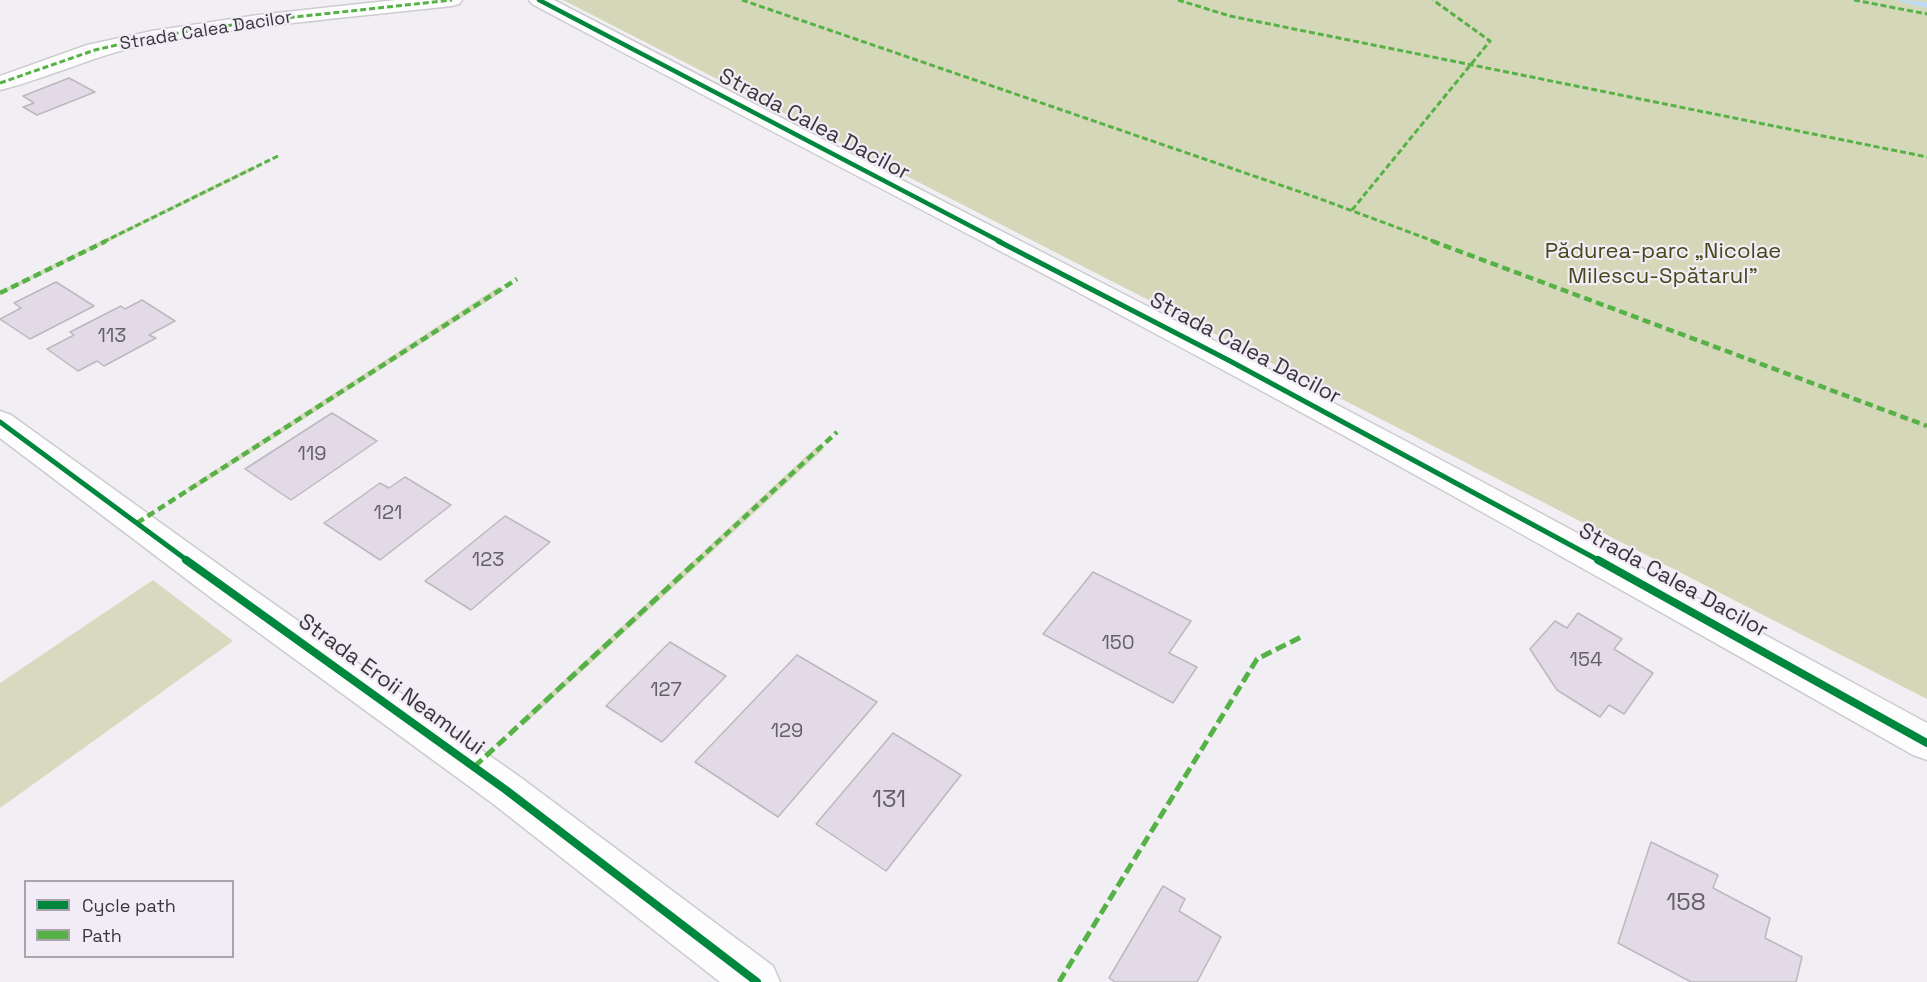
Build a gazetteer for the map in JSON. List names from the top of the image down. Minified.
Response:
{"streets":{"street":["Strada Calea Dacilor","Strada Eroii Neamului"]},"parks":["Pădurea-parc „Nicolae Milescu-Spătarul”"],"house_numbers":["113","119","121","123","150","154","127","129","131","158"],"legend":["Cycle path","Path"]}
